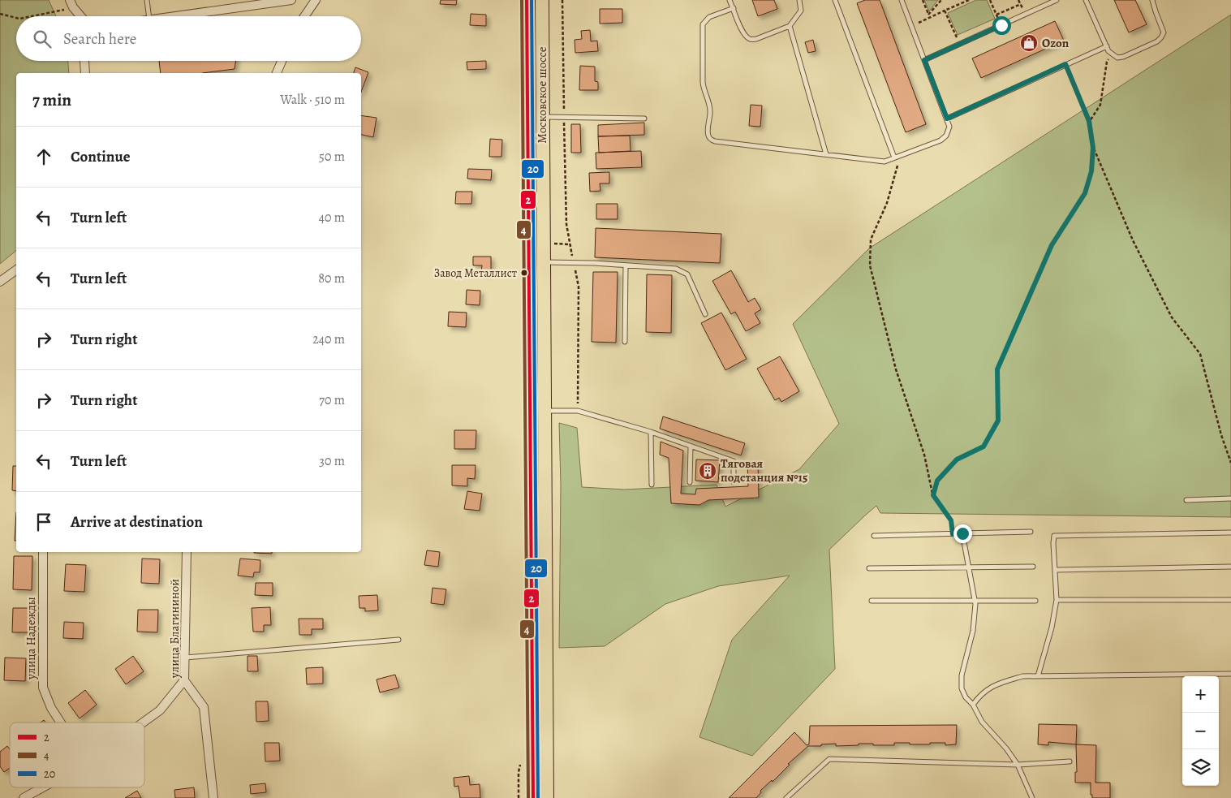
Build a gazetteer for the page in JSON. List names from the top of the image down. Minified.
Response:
{"streets":{"main road":["Московское шоссе"],"street":["улица Благининой","улица Надежды"]},"places":{"shop":["Ozon"],"other":["Завод Металлист"],"building":["Тяговая подстанция №15"]},"lines":["transit line 2","transit line 4","transit line 20"],"legend":["2","4","20"],"page":{"search":"Search here","heading":["7 min","Walk · 510 m"],"list":[["Continue","50 m"],["Turn left","40 m"],["Turn left","80 m"],["Turn right","240 m"],["Turn right","70 m"],["Turn left","30 m"],"Arrive at destination"],"map_buttons":["+","−"]}}
